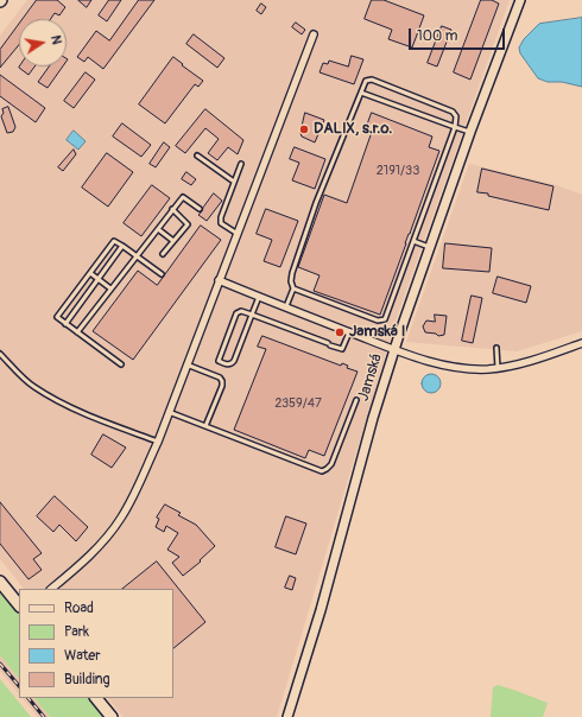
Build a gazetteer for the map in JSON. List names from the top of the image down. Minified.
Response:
{"streets":{"street":["Jamská"]},"places":["DALIX, s.r.o.","Jamská I"],"house_numbers":["2191/33","2359/47"],"legend":["Road","Park","Water","Building"],"scale_bar":"100 m","north":"right"}
